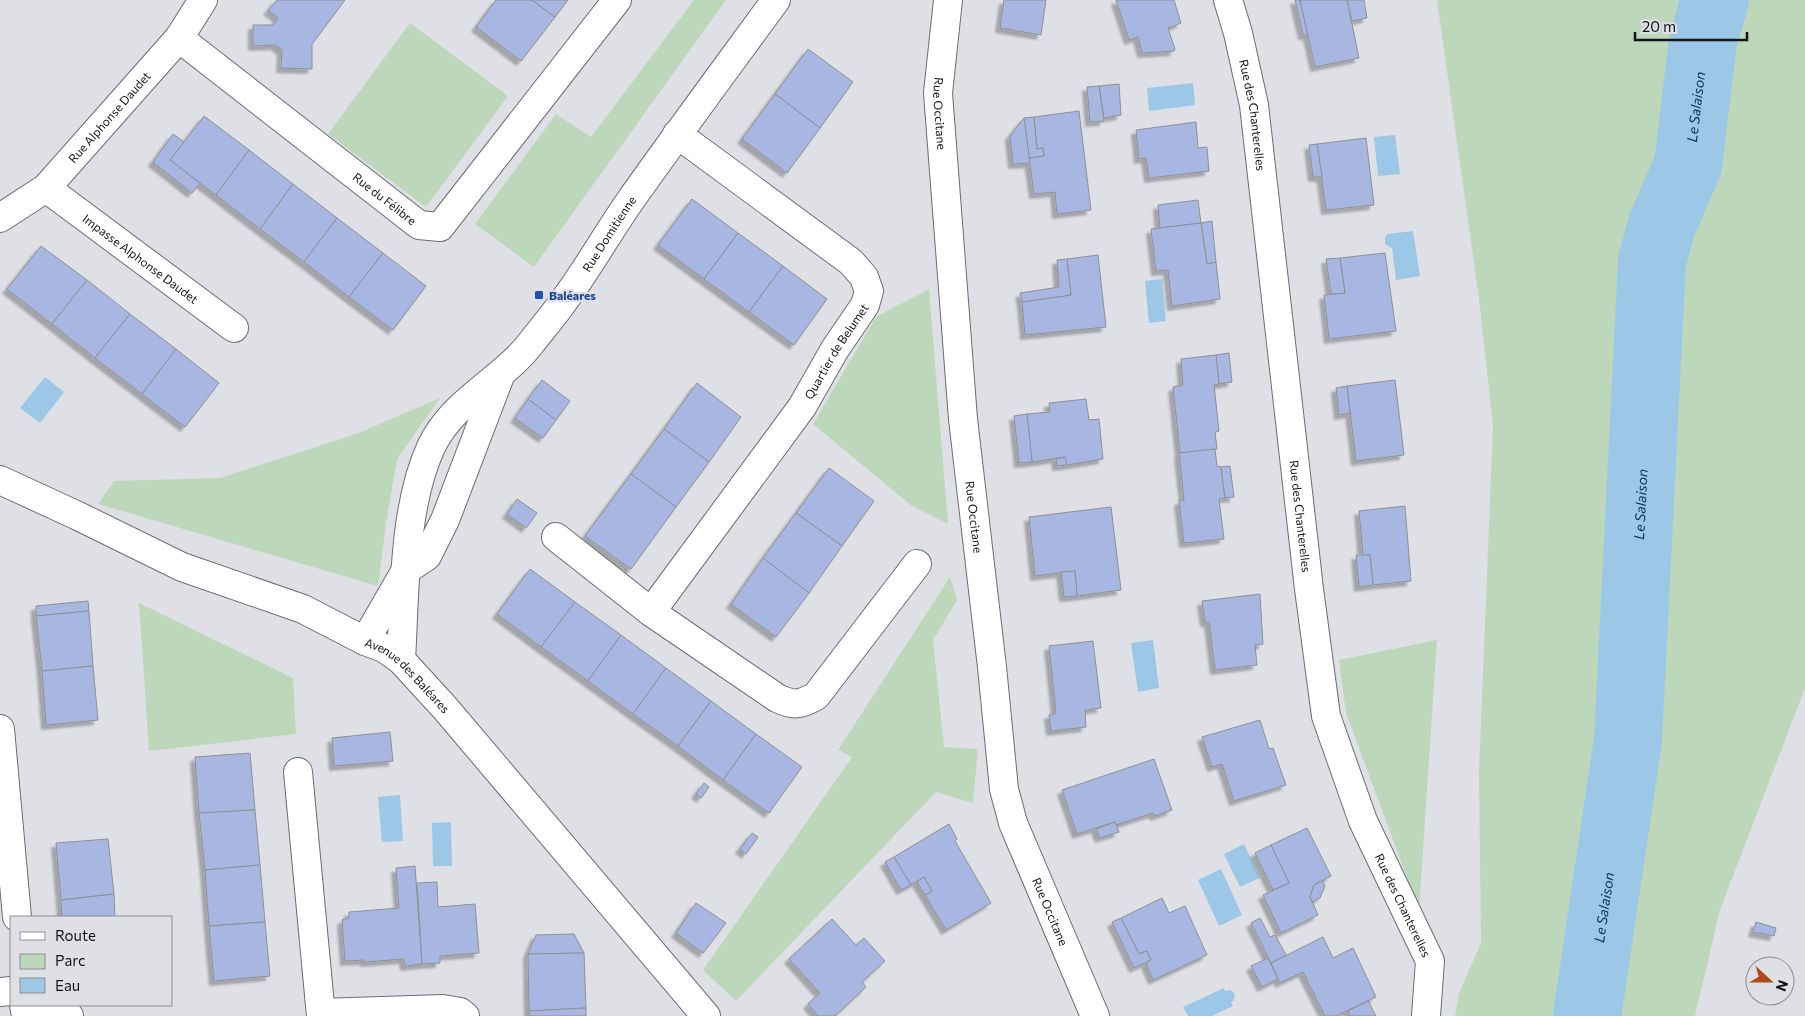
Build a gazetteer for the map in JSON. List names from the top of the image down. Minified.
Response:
{"streets":{"street":["Rue Occitane","Rue des Chanterelles","Rue Alphonse Daudet","Rue du Félibre","Rue Domitienne","Impasse Alphonse Daudet","Quartier de Belumet","Avenue des Baléares"]},"crossings":[["Rue Alphonse Daudet","Rue du Félibre"],["Rue Alphonse Daudet","Impasse Alphonse Daudet"],["Rue Domitienne","Quartier de Belumet"],["Rue Domitienne","Avenue des Baléares"]],"water":["Le Salaison"],"places":{"transit":["Baléares"]},"legend":["Route","Parc","Eau"],"scale_bar":"20 m","north":"right"}
